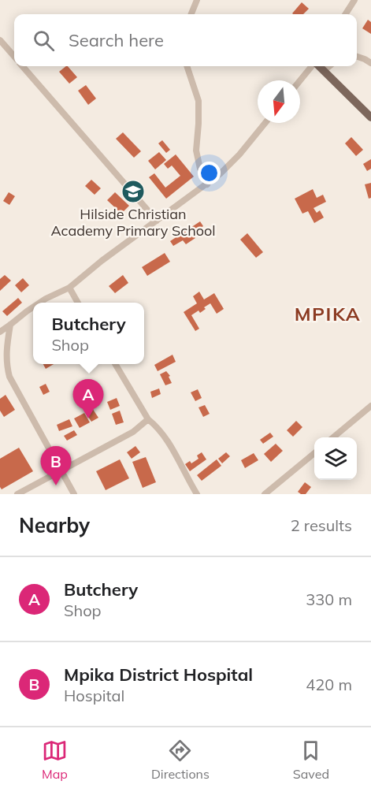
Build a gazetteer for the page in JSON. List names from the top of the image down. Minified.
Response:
{"districts":["MPIKA"],"places":{"school or university":["Hilside Christian Academy Primary School"]},"north":"bottom","page":{"search":"Search here","popup":["Butchery","Shop"],"pins":["A","B"],"heading":["Nearby","2 results"],"list":[{"mark":"A","name":"Butchery","note":"Shop","value":"330 m"},{"mark":"B","name":"Mpika District Hospital","note":"Hospital","value":"420 m"}],"nav":["Map","Directions","Saved"]}}
